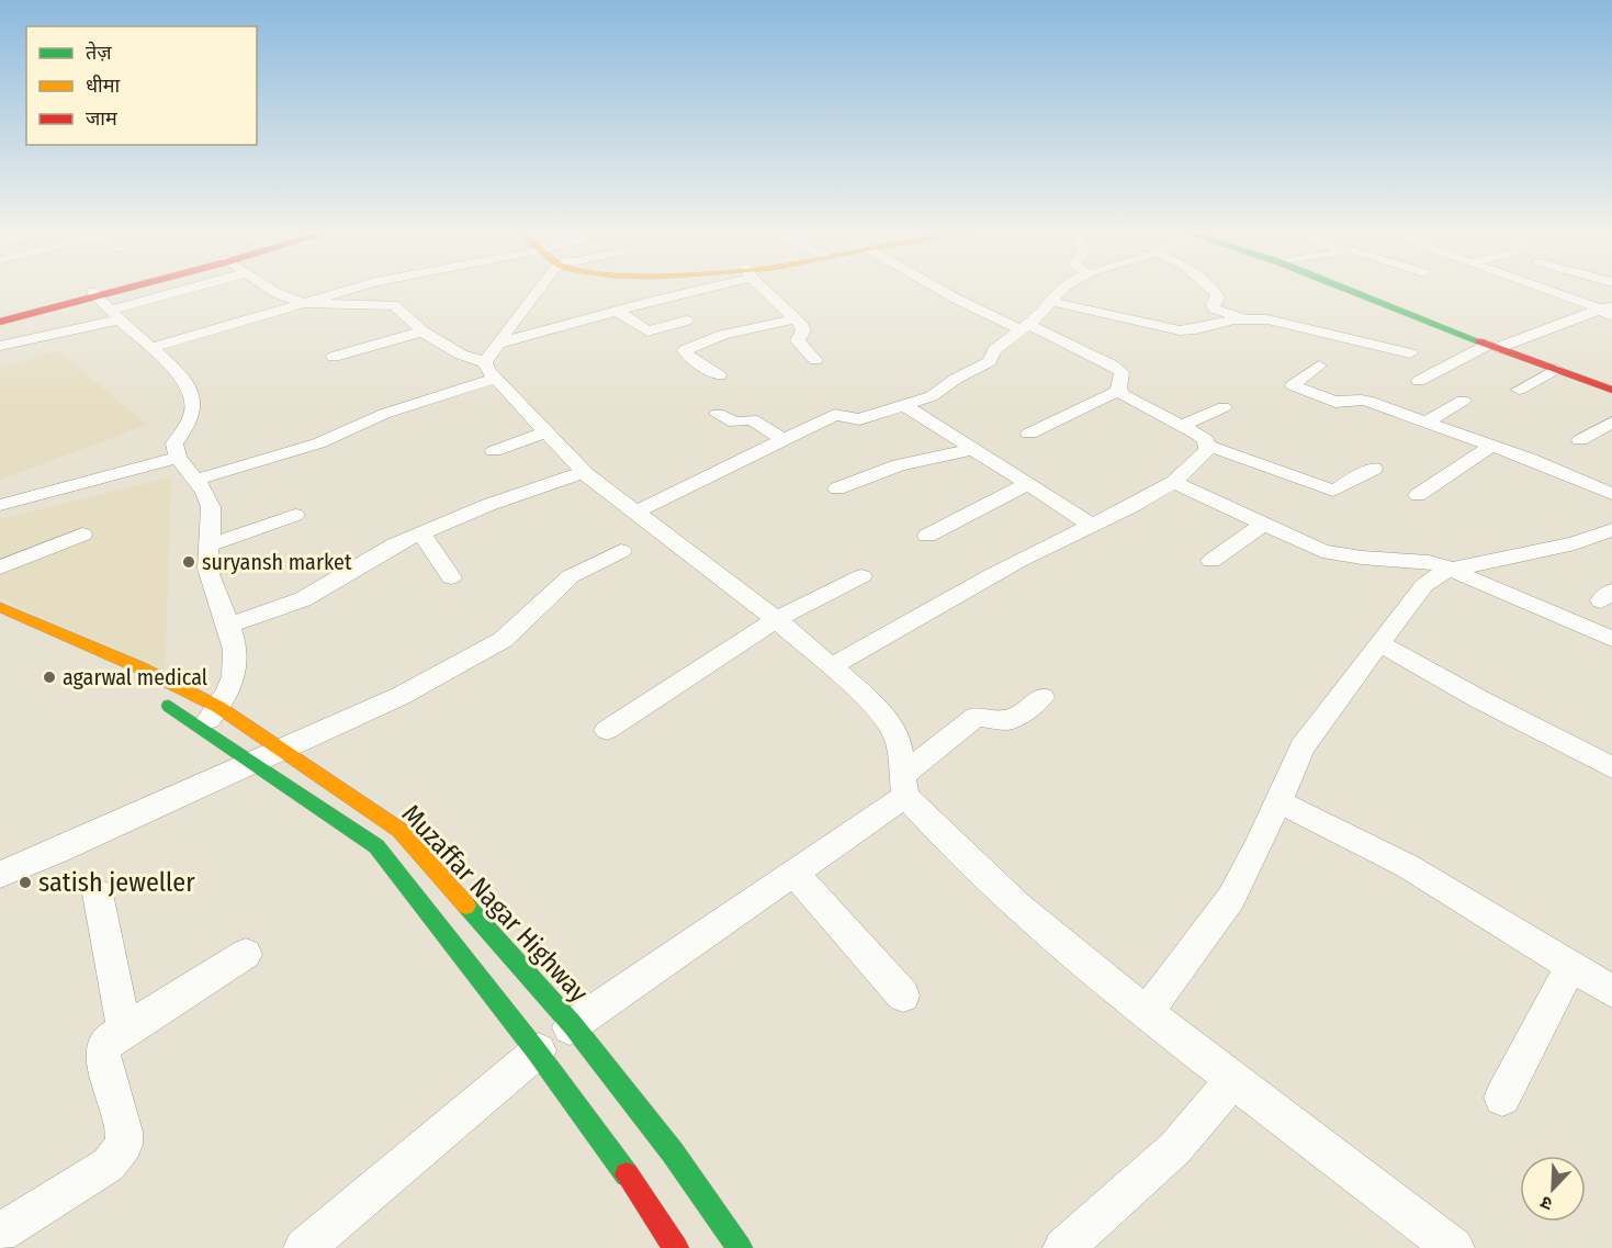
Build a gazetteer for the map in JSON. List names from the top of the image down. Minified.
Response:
{"streets":{"main road":["Muzaffar Nagar Highway"]},"places":["suryansh market","agarwal medical","satish jeweller"],"legend":["तेज़","धीमा","जाम"],"north":"bottom left"}
